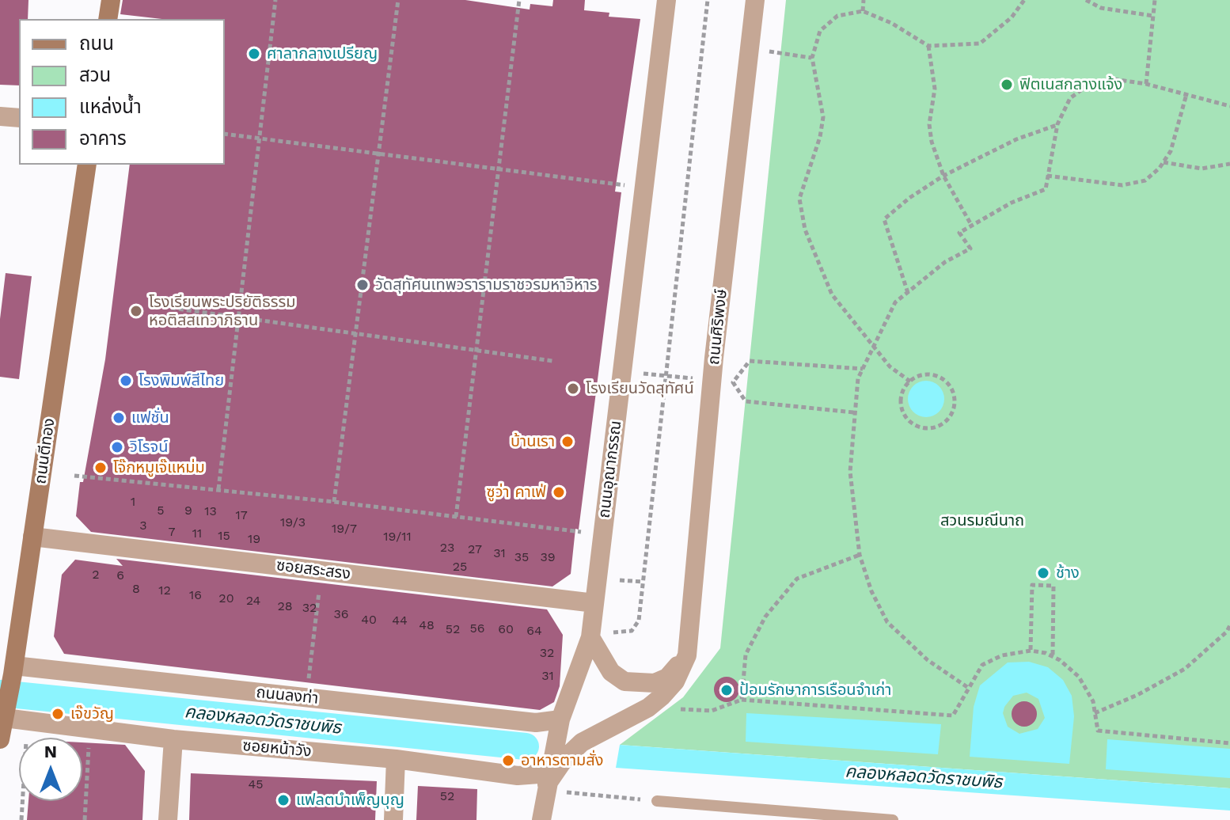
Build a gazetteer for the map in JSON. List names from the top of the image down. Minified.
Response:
{"streets":{"main road":["ถนนตีทอง"],"street":["ถนนศิริพงษ์","ถนนอุณากรรณ","ซอยสระสรง","ถนนลงท่า","ซอยหน้าวัง"]},"crossings":[["ถนนศิริพงษ์","ถนนอุณากรรณ"],["ถนนศิริพงษ์","ซอยหน้าวัง"],["ถนนตีทอง","ซอยสระสรง"],["ถนนตีทอง","ถนนลงท่า"],["ถนนตีทอง","ซอยหน้าวัง"],["ถนนอุณากรรณ","ซอยสระสรง"],["ถนนอุณากรรณ","ถนนลงท่า"],["ถนนอุณากรรณ","ซอยหน้าวัง"]],"water":["คลองหลอดวัดราชบพิธ"],"parks":["สวนรมณีนาถ"],"places":["ศาลากลางเปรียญ","ฟิตเนสกลางแจ้ง","วัดสุทัศนเทพวรารามราชวรมหาวิหาร","โรงเรียนพระปริยัติธรรม หอติสสเทวาภิธาน","โรงพิมพ์สีไทย","โรงเรียนวัดสุทัศน์","แฟชั่น","บ้านเรา","วิโรจน์","โจ๊กหมูเจ๊แหม่ม","ซูว่า คาเฟ่","ช้าง","ป้อมรักษาการเรือนจำเก่า","เจ๊ขวัญ","อาหารตามสั่ง","แฟลตบำเพ็ญบุญ"],"house_numbers":["1","5","9","13","17","19/3","3","19/7","7","11","15","19/11","19","23","27","31","35","39","25","2","6","8","12","16","20","24","28","32","36","40","44","48","56","52","60","64","32","31","45","52"],"legend":["ถนน","สวน","แหล่งน้ำ","อาคาร"],"north":"top"}
